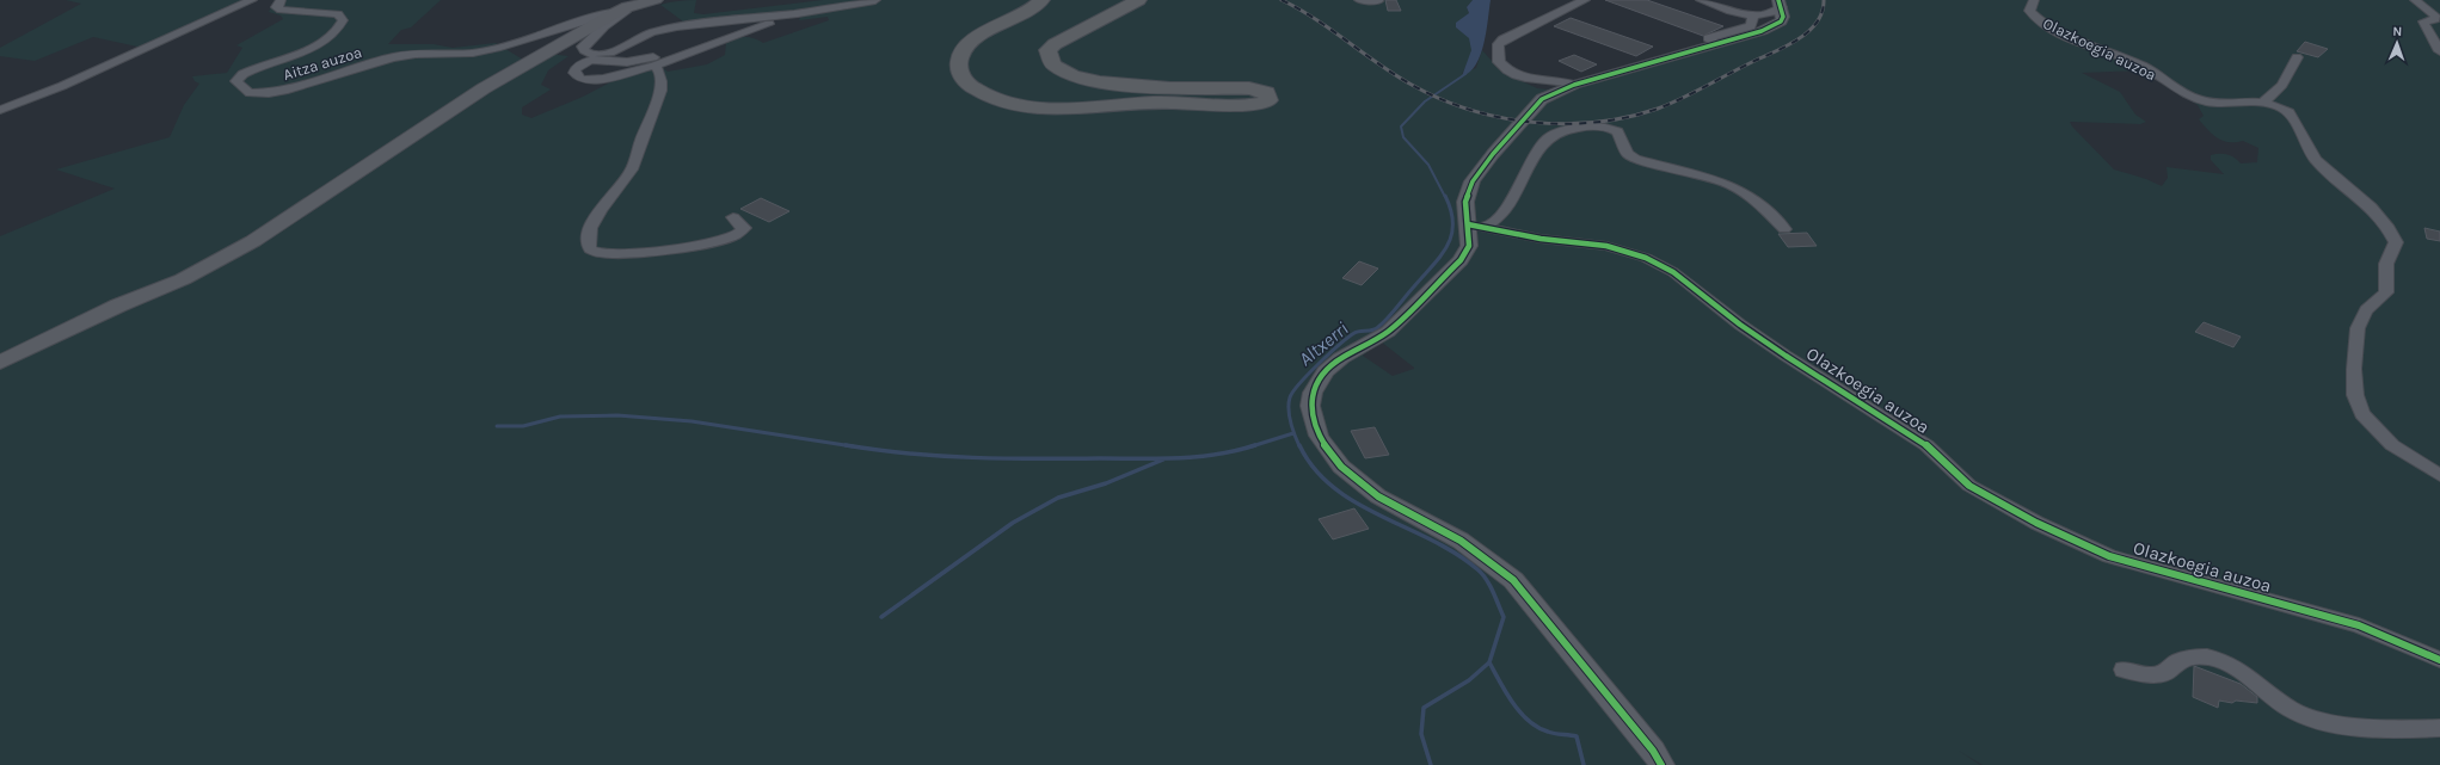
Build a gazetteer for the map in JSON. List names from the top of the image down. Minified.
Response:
{"streets":{"street":["Olazkoegia auzoa","Aitza auzoa"]},"water":["Altxerri"],"north":"top"}
